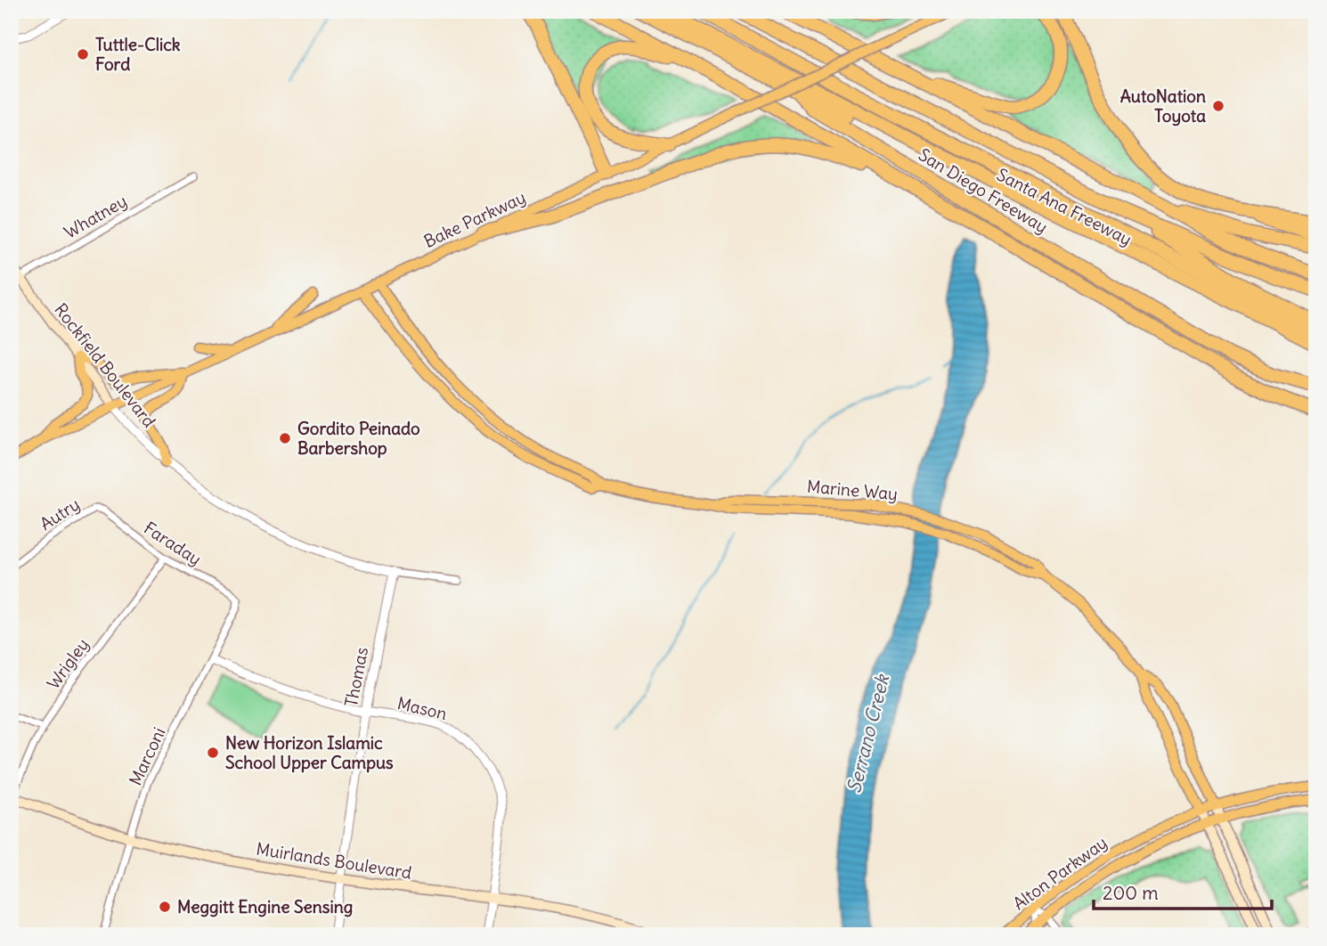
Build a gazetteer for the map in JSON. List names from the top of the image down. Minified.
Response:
{"streets":{"highway":["San Diego Freeway","Santa Ana Freeway"],"main road":["Bake Parkway","Rockfield Boulevard","Marine Way","Muirlands Boulevard","Alton Parkway"],"street":["Whatney","Autry","Faraday","Wrigley","Thomas","Mason","Marconi"]},"crossings":[["San Diego Freeway","Santa Ana Freeway"],["Whatney","Rockfield Boulevard"],["Bake Parkway","Rockfield Boulevard"],["Bake Parkway","Marine Way"],["Rockfield Boulevard","Thomas"],["Marine Way","Alton Parkway"],["Autry","Faraday"],["Faraday","Wrigley"],["Faraday","Marconi"],["Wrigley","Muirlands Boulevard"],["Thomas","Mason"],["Thomas","Muirlands Boulevard"],["Mason","Marconi"],["Mason","Muirlands Boulevard"],["Marconi","Muirlands Boulevard"]],"water":["Serrano Creek"],"places":["Tuttle-Click Ford","AutoNation Toyota","Gordito Peinado Barbershop","New Horizon Islamic School Upper Campus","Meggitt Engine Sensing"],"scale_bar":"200 m"}
